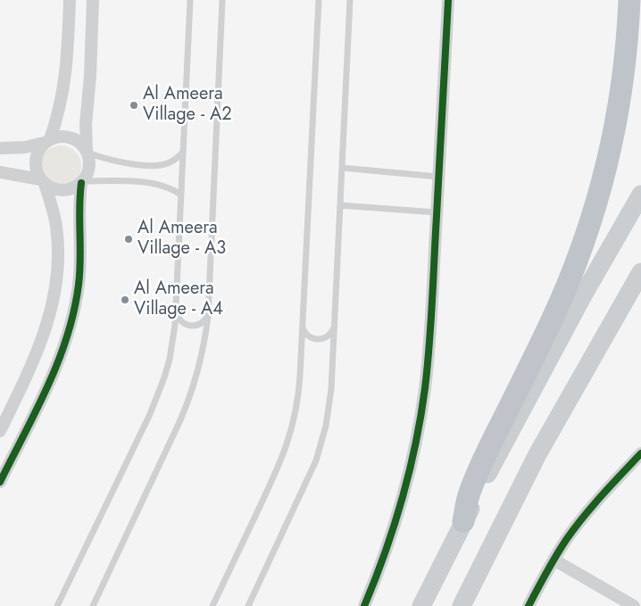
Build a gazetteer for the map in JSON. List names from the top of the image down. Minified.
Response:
{"places":["Al Ameera Village - A2","Al Ameera Village - A3","Al Ameera Village - A4"]}
